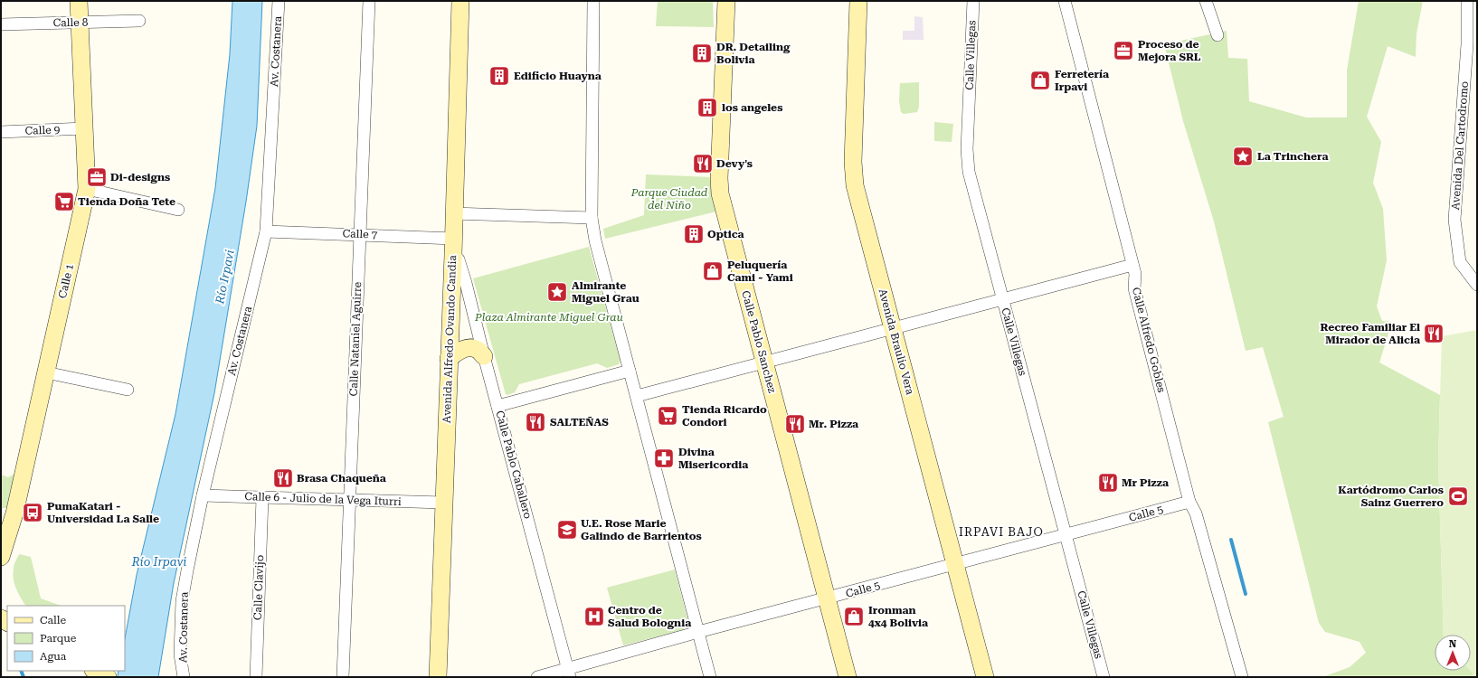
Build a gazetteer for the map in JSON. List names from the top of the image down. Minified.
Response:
{"streets":{"main road":["Calle 1","Avenida Alfredo Ovando Candia","Calle Pablo Sanchez","Avenida Braulio Vera"],"street":["Calle 8","Av. Costanera","Calle Villegas","Calle 9","Avenida Del Cartodromo","Calle 7","Calle Nataniel Aguirre","Calle Alfredo Gobles","Calle Pablo Caballero","Calle 6 - Julio de la Vega Iturri","Calle 5","Calle Clavijo"]},"crossings":[["Calle 8","Calle 1"],["Av. Costanera","Calle 7"],["Av. Costanera","Calle 6 - Julio de la Vega Iturri"],["Calle Villegas","Calle 5"],["Calle 9","Calle 1"],["Calle 7","Calle Nataniel Aguirre"],["Calle 7","Avenida Alfredo Ovando Candia"],["Calle 7","Calle Pablo Caballero"],["Calle Nataniel Aguirre","Calle 6 - Julio de la Vega Iturri"],["Avenida Alfredo Ovando Candia","Calle Pablo Caballero"],["Avenida Alfredo Ovando Candia","Calle 6 - Julio de la Vega Iturri"],["Calle Alfredo Gobles","Calle 5"],["Calle Pablo Sanchez","Calle 5"],["Avenida Braulio Vera","Calle 5"],["Calle Pablo Caballero","Calle 5"],["Calle 6 - Julio de la Vega Iturri","Calle Clavijo"]],"districts":["IRPAVI BAJO"],"water":["Río Irpavi"],"parks":["Parque Ciudad del Niño","Plaza Almirante Miguel Grau"],"places":{"office":["Proceso de Mejora SRL","Di-designs"],"building":["DR. Detailing Bolivia","Edificio Huayna","los angeles","Optica"],"shop":["Ferretería Irpavi","Peluquería Cami - Yami","Ironman 4x4 Bolivia"],"place":["La Trinchera","Almirante Miguel Grau"],"restaurant":["Devy's","Recreo Familiar El Mirador de Alicia","SALTEÑAS","Mr. Pizza","Brasa Chaqueña","Mr Pizza"],"supermarket":["Tienda Doña Tete","Tienda Ricardo Condori"],"pharmacy":["Divina Misericordia"],"sports":["Kartódromo Carlos Sainz Guerrero"],"bus stop":["PumaKatari - Universidad La Salle"],"school or university":["U.E. Rose Marie Galindo de Barrientos"],"hospital":["Centro de Salud Bolognia"]},"legend":["Calle","Parque","Agua"],"north":"top"}
